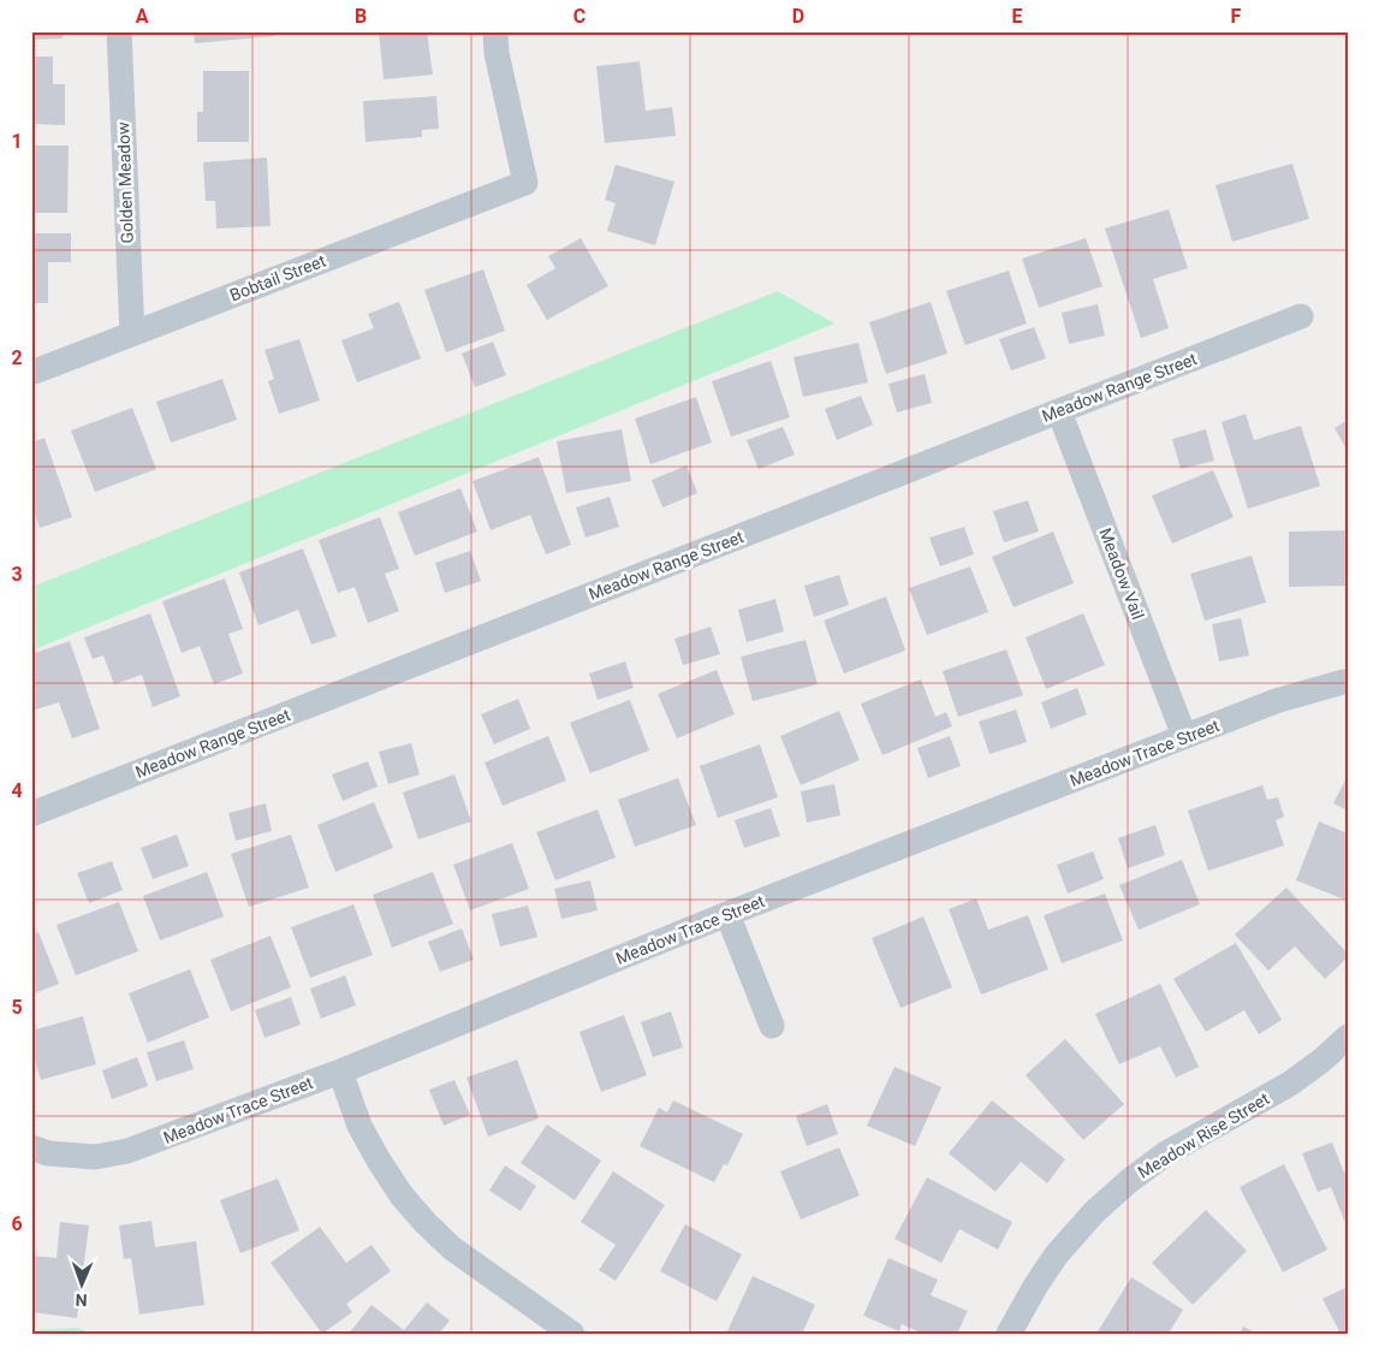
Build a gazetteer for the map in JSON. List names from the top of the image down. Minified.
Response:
{"streets":{"street":["Golden Meadow","Bobtail Street","Meadow Range Street","Meadow Vail","Meadow Trace Street","Meadow Rise Street"]},"crossings":[["Golden Meadow","Bobtail Street"],["Meadow Range Street","Meadow Vail"],["Meadow Vail","Meadow Trace Street"]],"north":"bottom","grid":{"columns":["A","B","C","D","E","F"],"rows":["1","2","3","4","5","6"]}}
